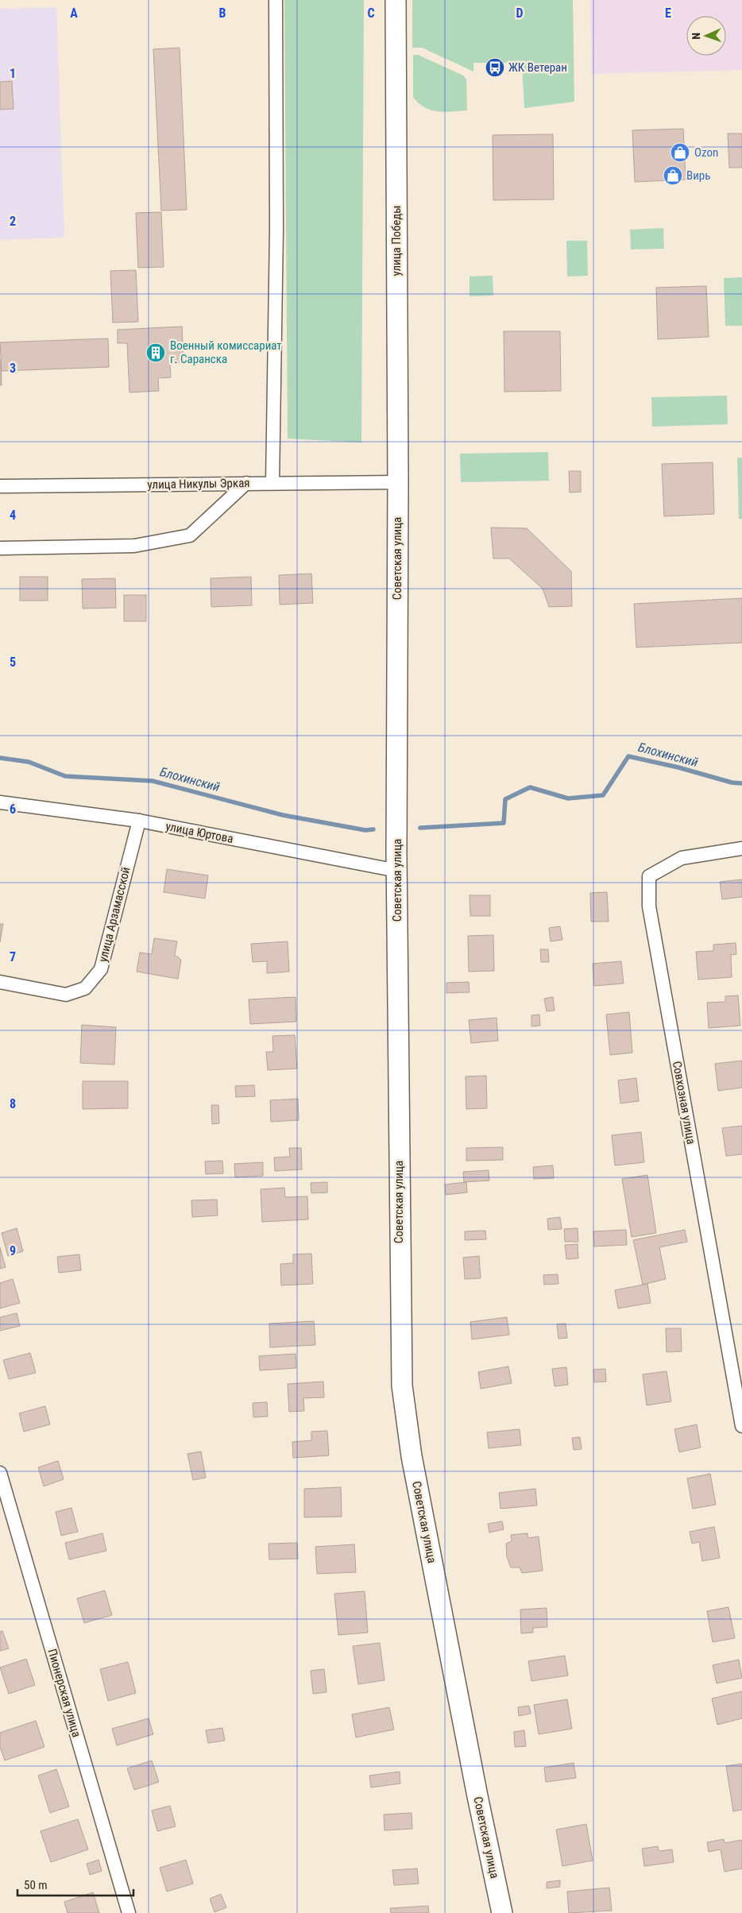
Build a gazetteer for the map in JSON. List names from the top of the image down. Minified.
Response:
{"streets":{"main road":["улица Победы","Советская улица"],"street":["улица Никулы Эркая","улица Юртова","улица Арзамасской","Совхозная улица","Пионерская улица"]},"crossings":[["улица Победы","улица Никулы Эркая"],["улица Победы","Советская улица"],["улица Никулы Эркая","Советская улица"],["Советская улица","улица Юртова"],["улица Юртова","улица Арзамасской"]],"water":["Блохинский"],"places":{"bus stop":["ЖК Ветеран"],"shop":["Ozon","Вирь"],"building":["Военный комиссариат г. Саранска"]},"scale_bar":"50 m","north":"left","grid":{"columns":["A","B","C","D","E"],"rows":["1","2","3","4","5","6","7","8","9"]}}
